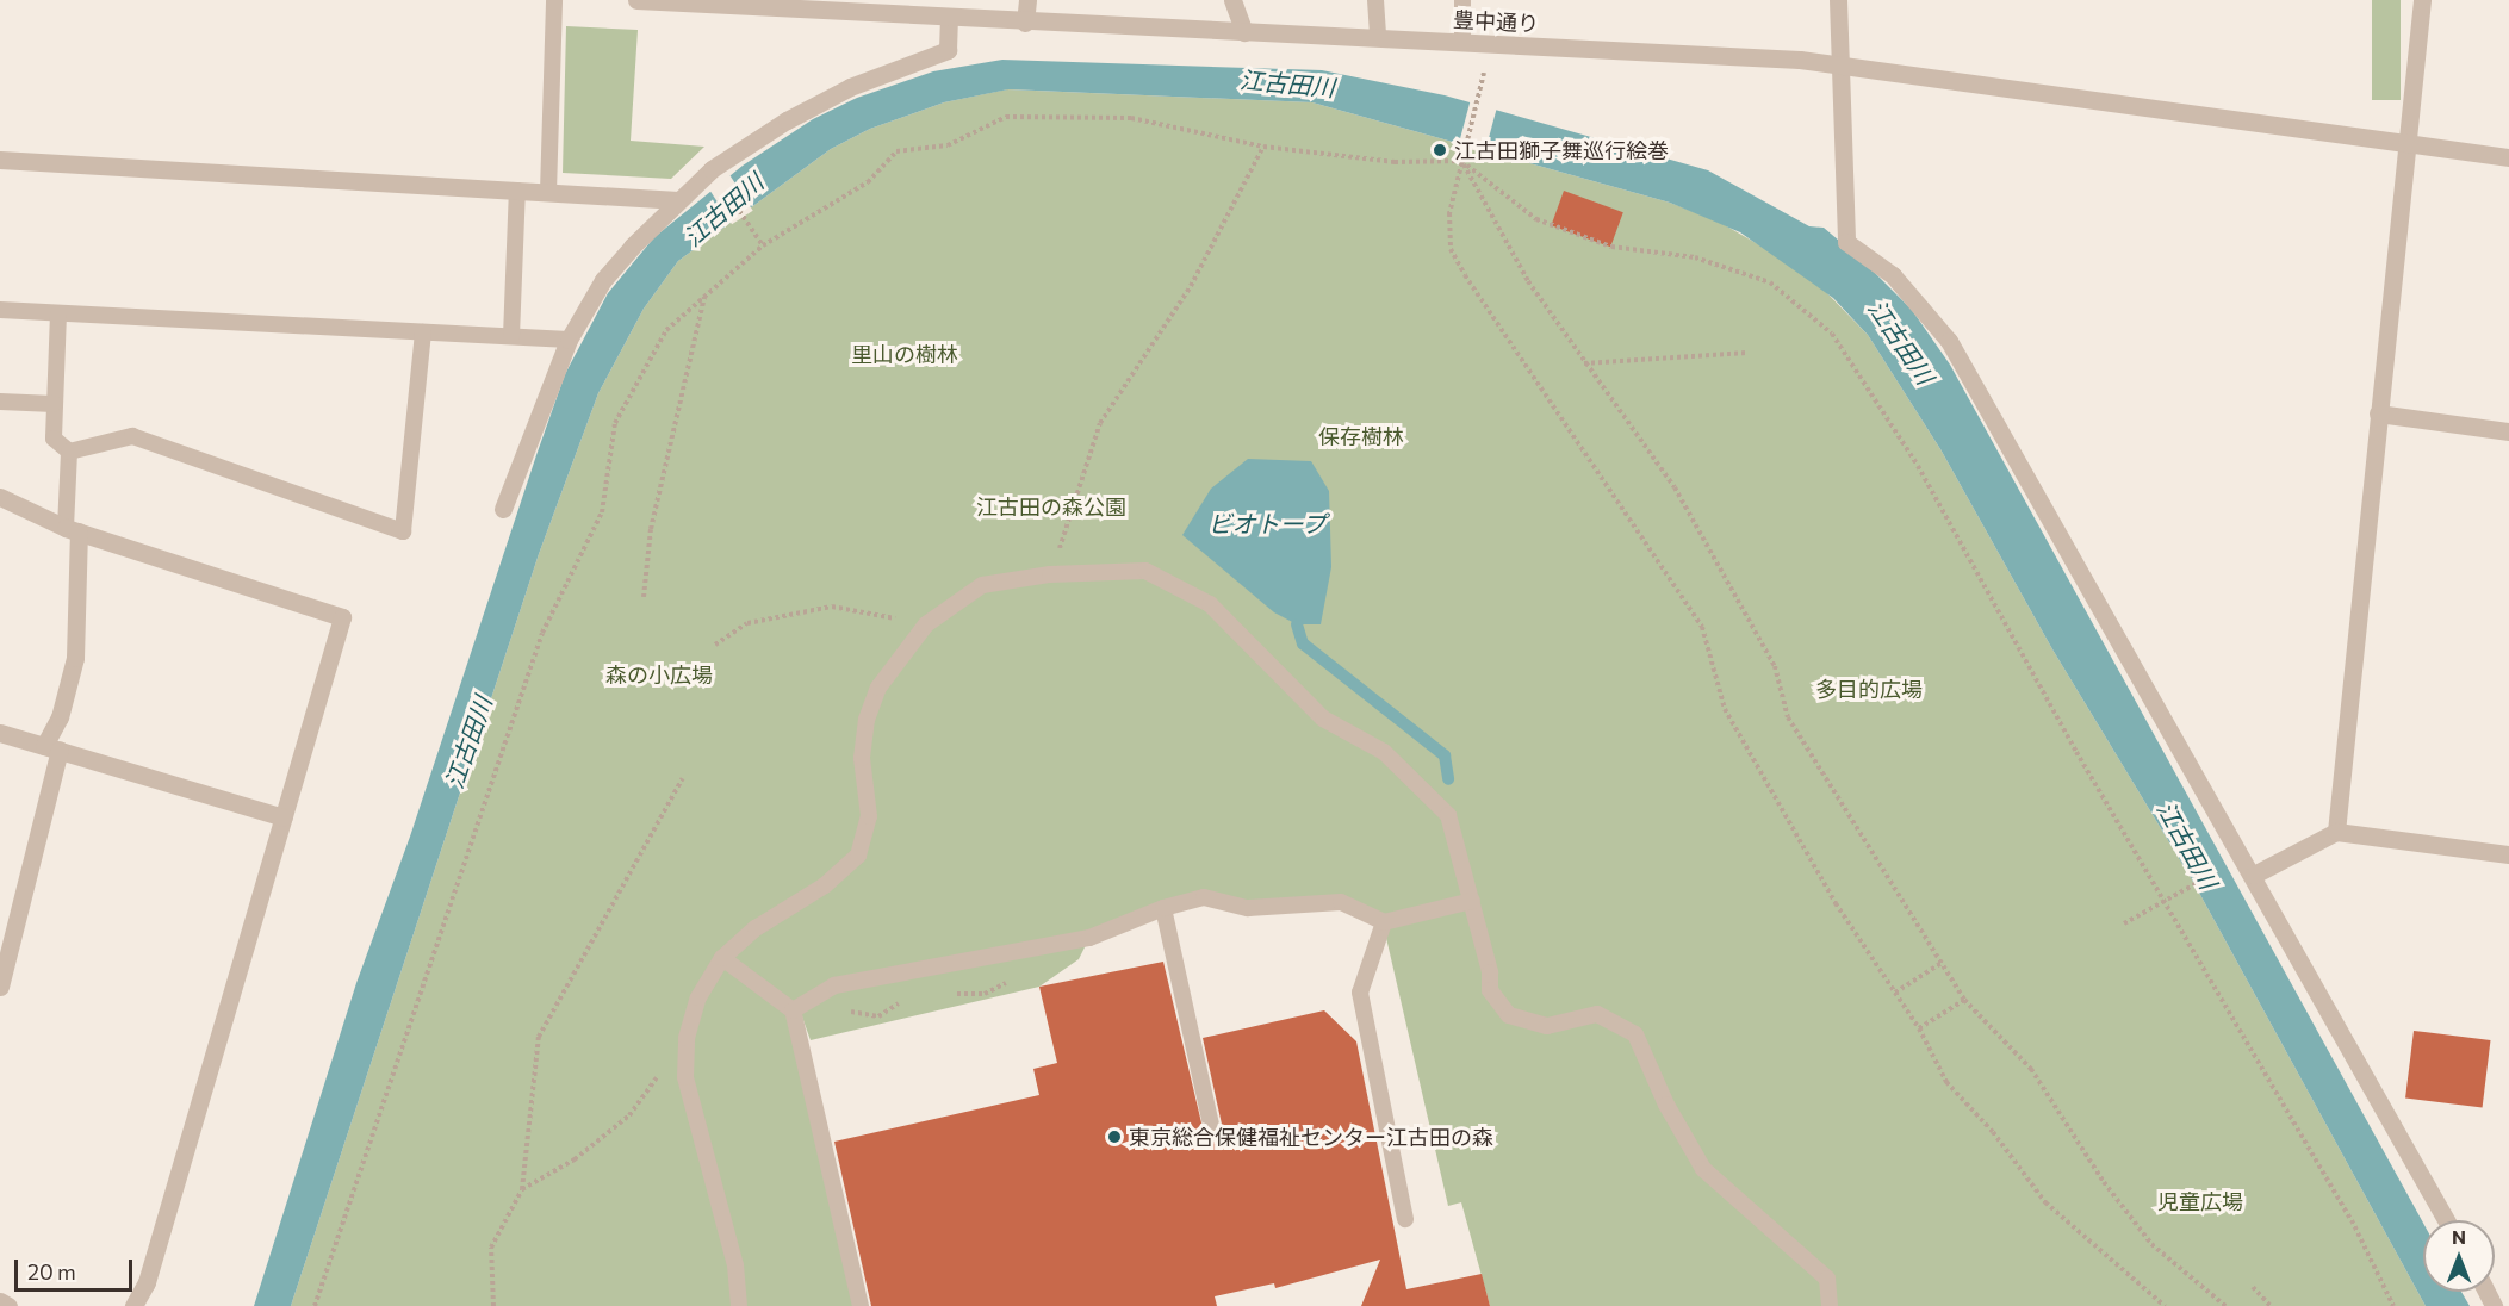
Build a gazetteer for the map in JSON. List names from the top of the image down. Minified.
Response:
{"streets":{"street":["豊中通り"]},"water":["江古田川","ビオトープ"],"parks":["里山の樹林","保存樹林","江古田の森公園","森の小広場","多目的広場","児童広場"],"places":["江古田獅子舞巡行絵巻","東京総合保健福祉センター江古田の森"],"scale_bar":"20 m","north":"top"}
